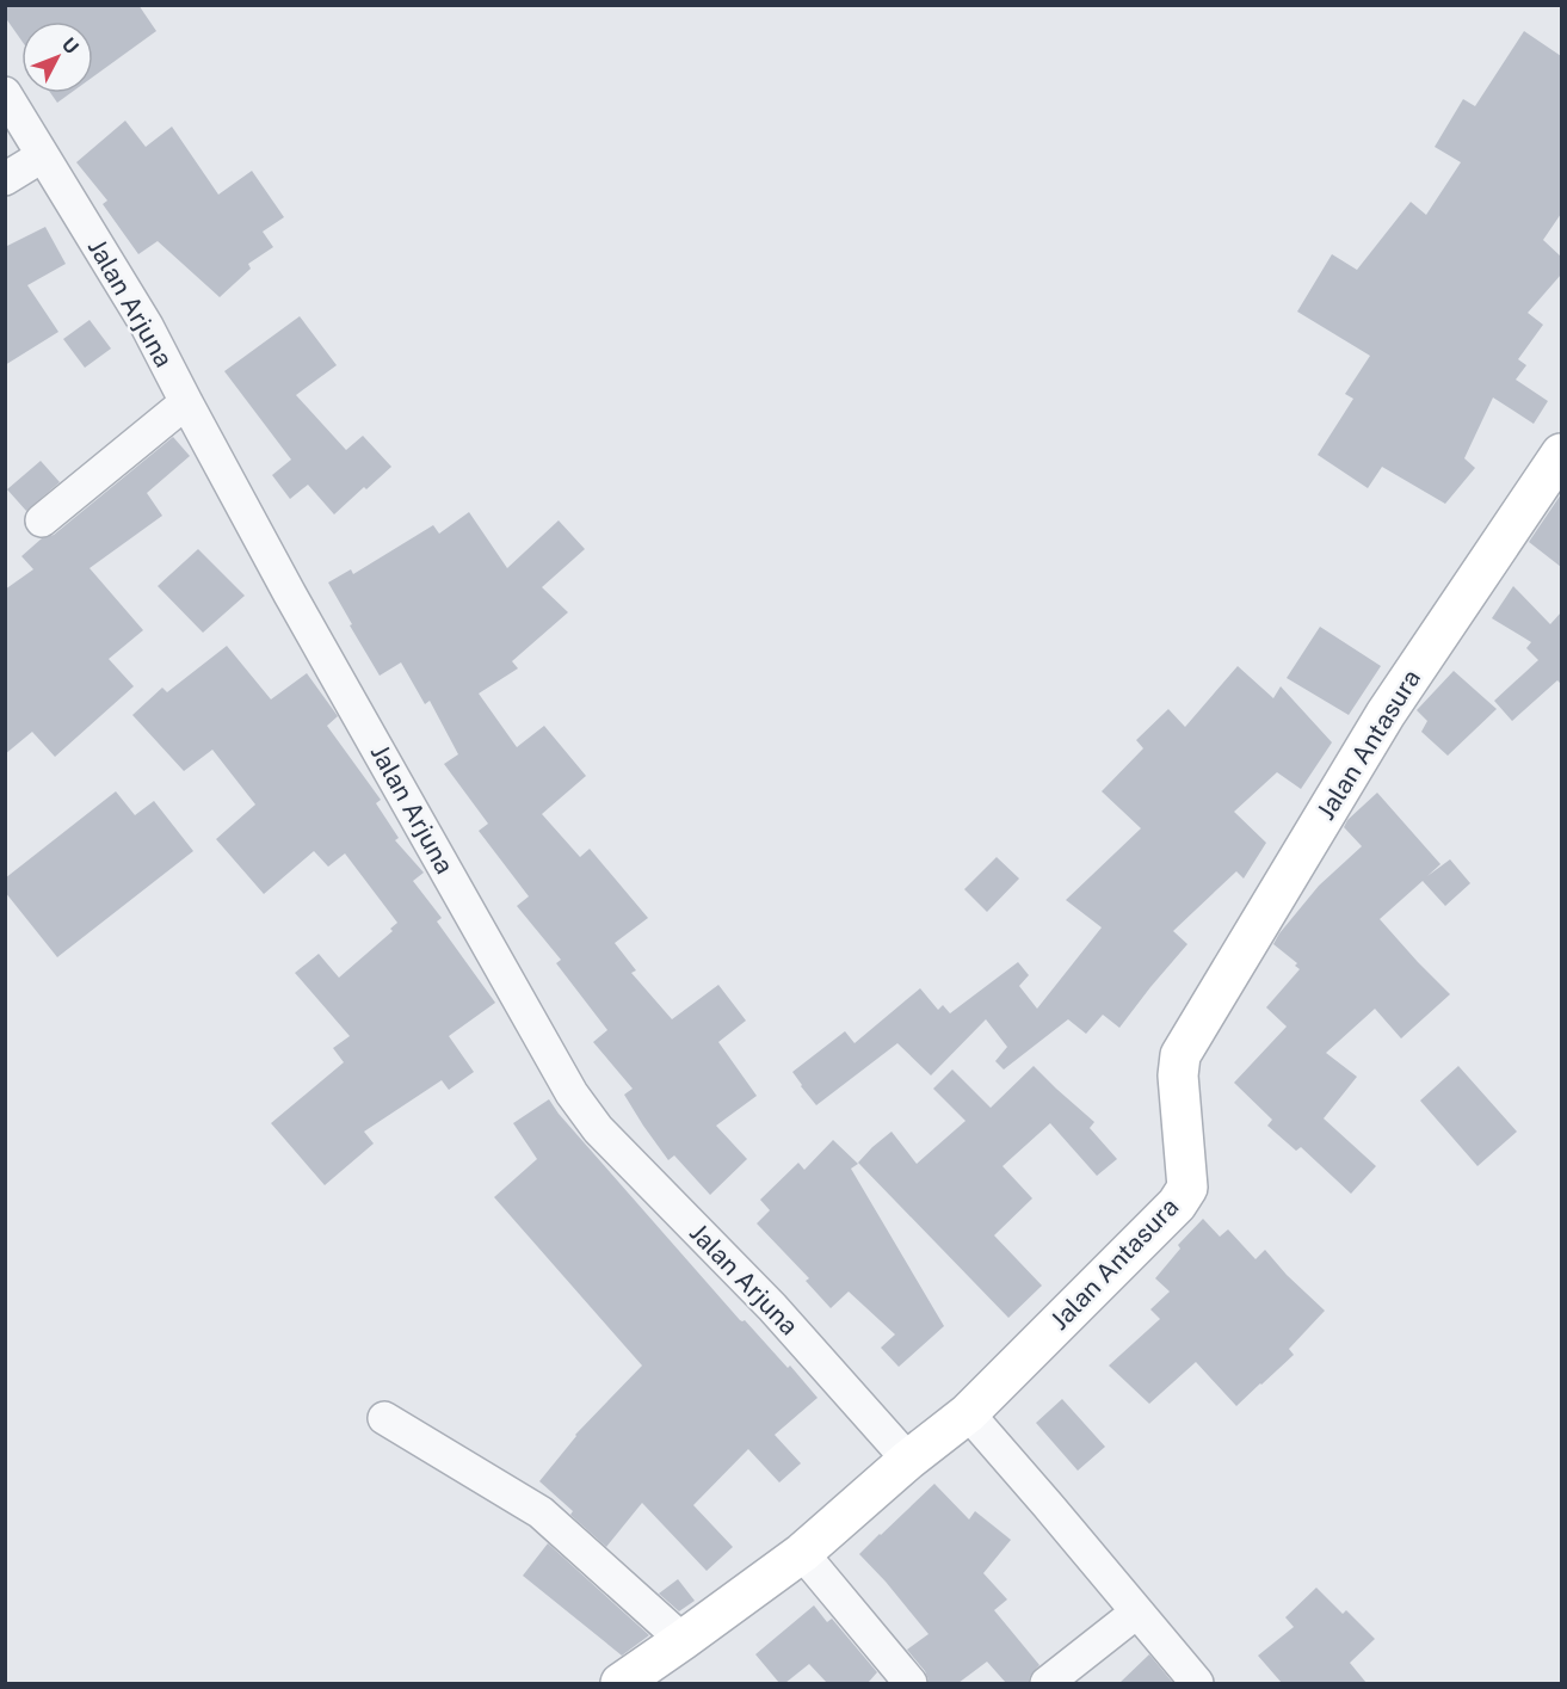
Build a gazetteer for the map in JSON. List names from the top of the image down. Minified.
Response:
{"streets":{"main road":["Jalan Antasura"],"street":["Jalan Arjuna"]},"crossings":[["Jalan Arjuna","Jalan Antasura"]],"north":"top right"}
